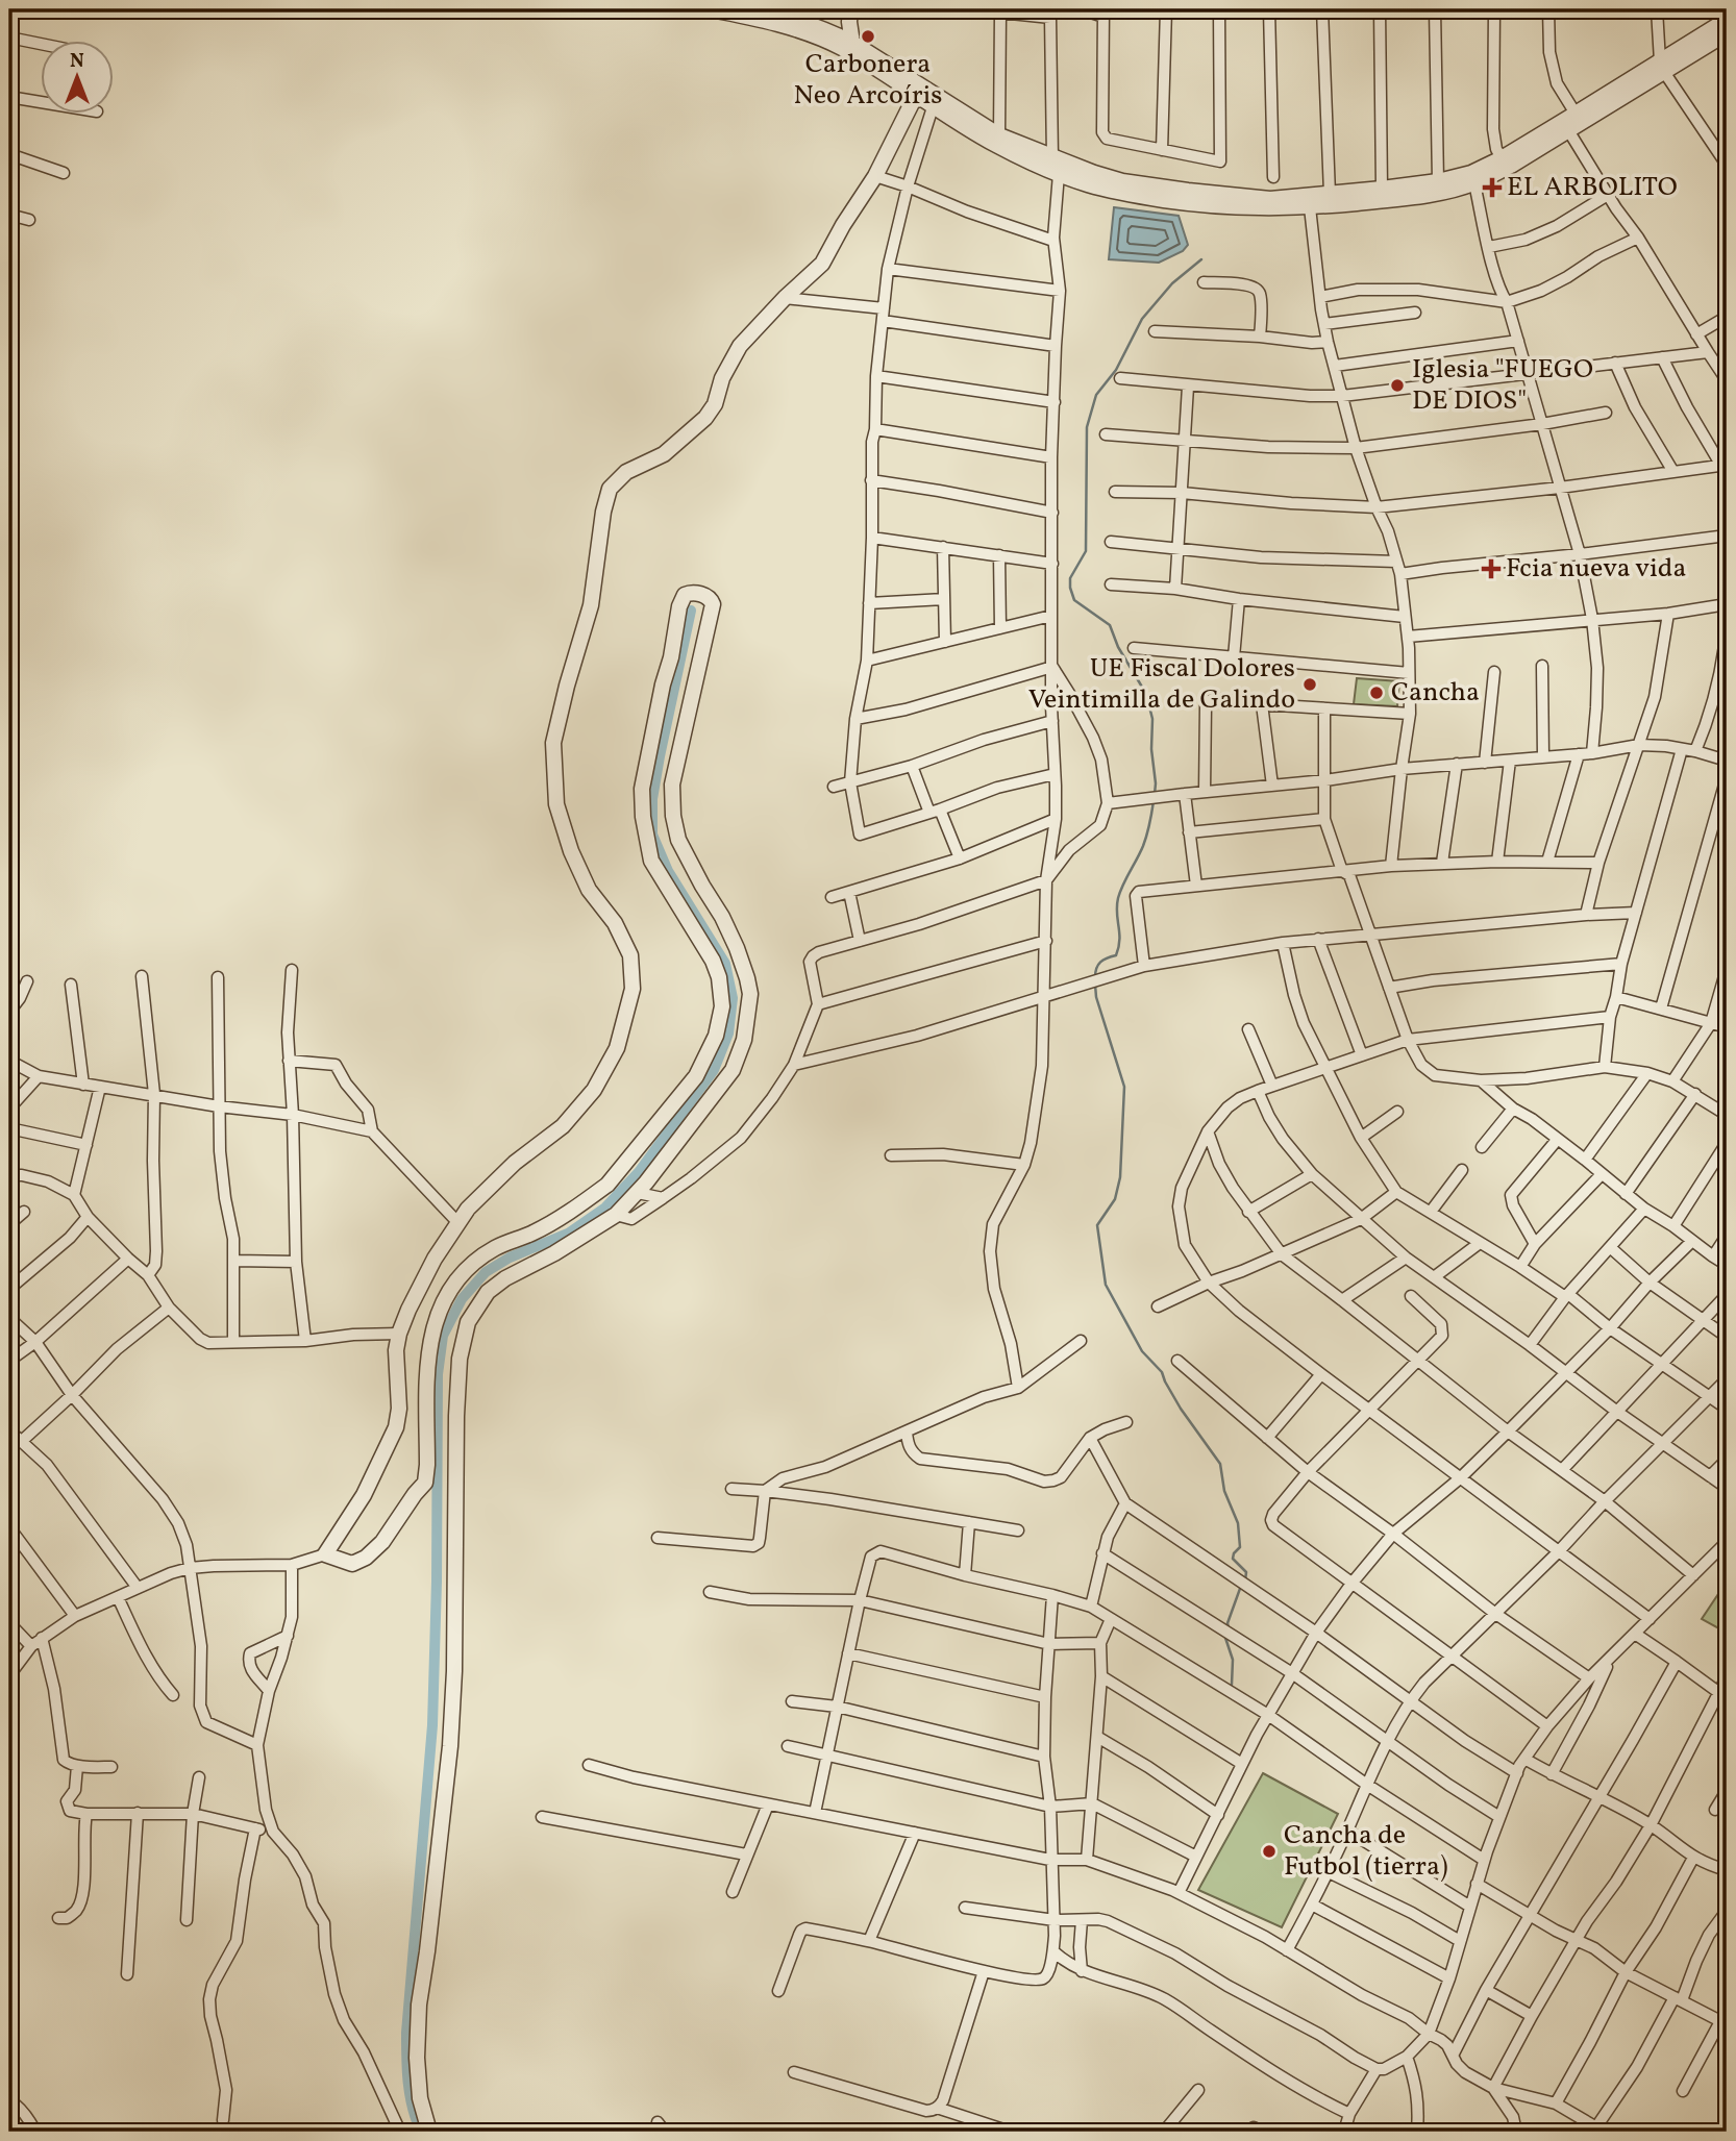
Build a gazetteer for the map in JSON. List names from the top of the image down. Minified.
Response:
{"places":{"other":["Carbonera Neo Arcoíris","Iglesia \"FUEGO DE DIOS\"","UE Fiscal Dolores Veintimilla de Galindo","Cancha","Cancha de Futbol (tierra)"],"health":["EL ARBOLITO","Fcia nueva vida"]},"north":"top"}
